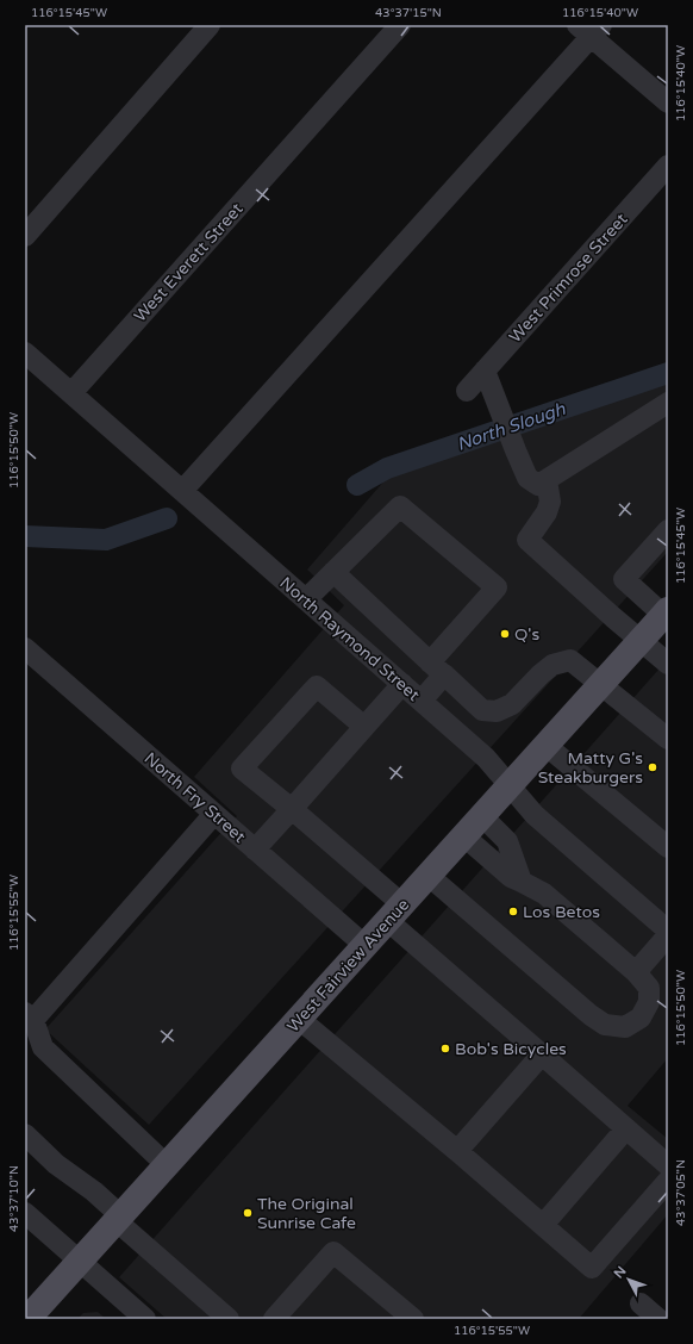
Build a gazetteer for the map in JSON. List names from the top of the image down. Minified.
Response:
{"streets":{"main road":["West Fairview Avenue"],"street":["West Everett Street","West Primrose Street","North Raymond Street","North Fry Street"]},"crossings":[["West Everett Street","North Raymond Street"],["North Raymond Street","West Fairview Avenue"],["North Fry Street","West Fairview Avenue"]],"water":["North Slough"],"places":["Q's","Matty G's Steakburgers","Los Betos","Bob's Bicycles","The Original Sunrise Cafe"],"north":"top left","coordinates":["116°15'45\"W","43°37'15\"N","116°15'40\"W","116°15'50\"W","116°15'55\"W","43°37'05\"N","43°37'10\"N"]}
